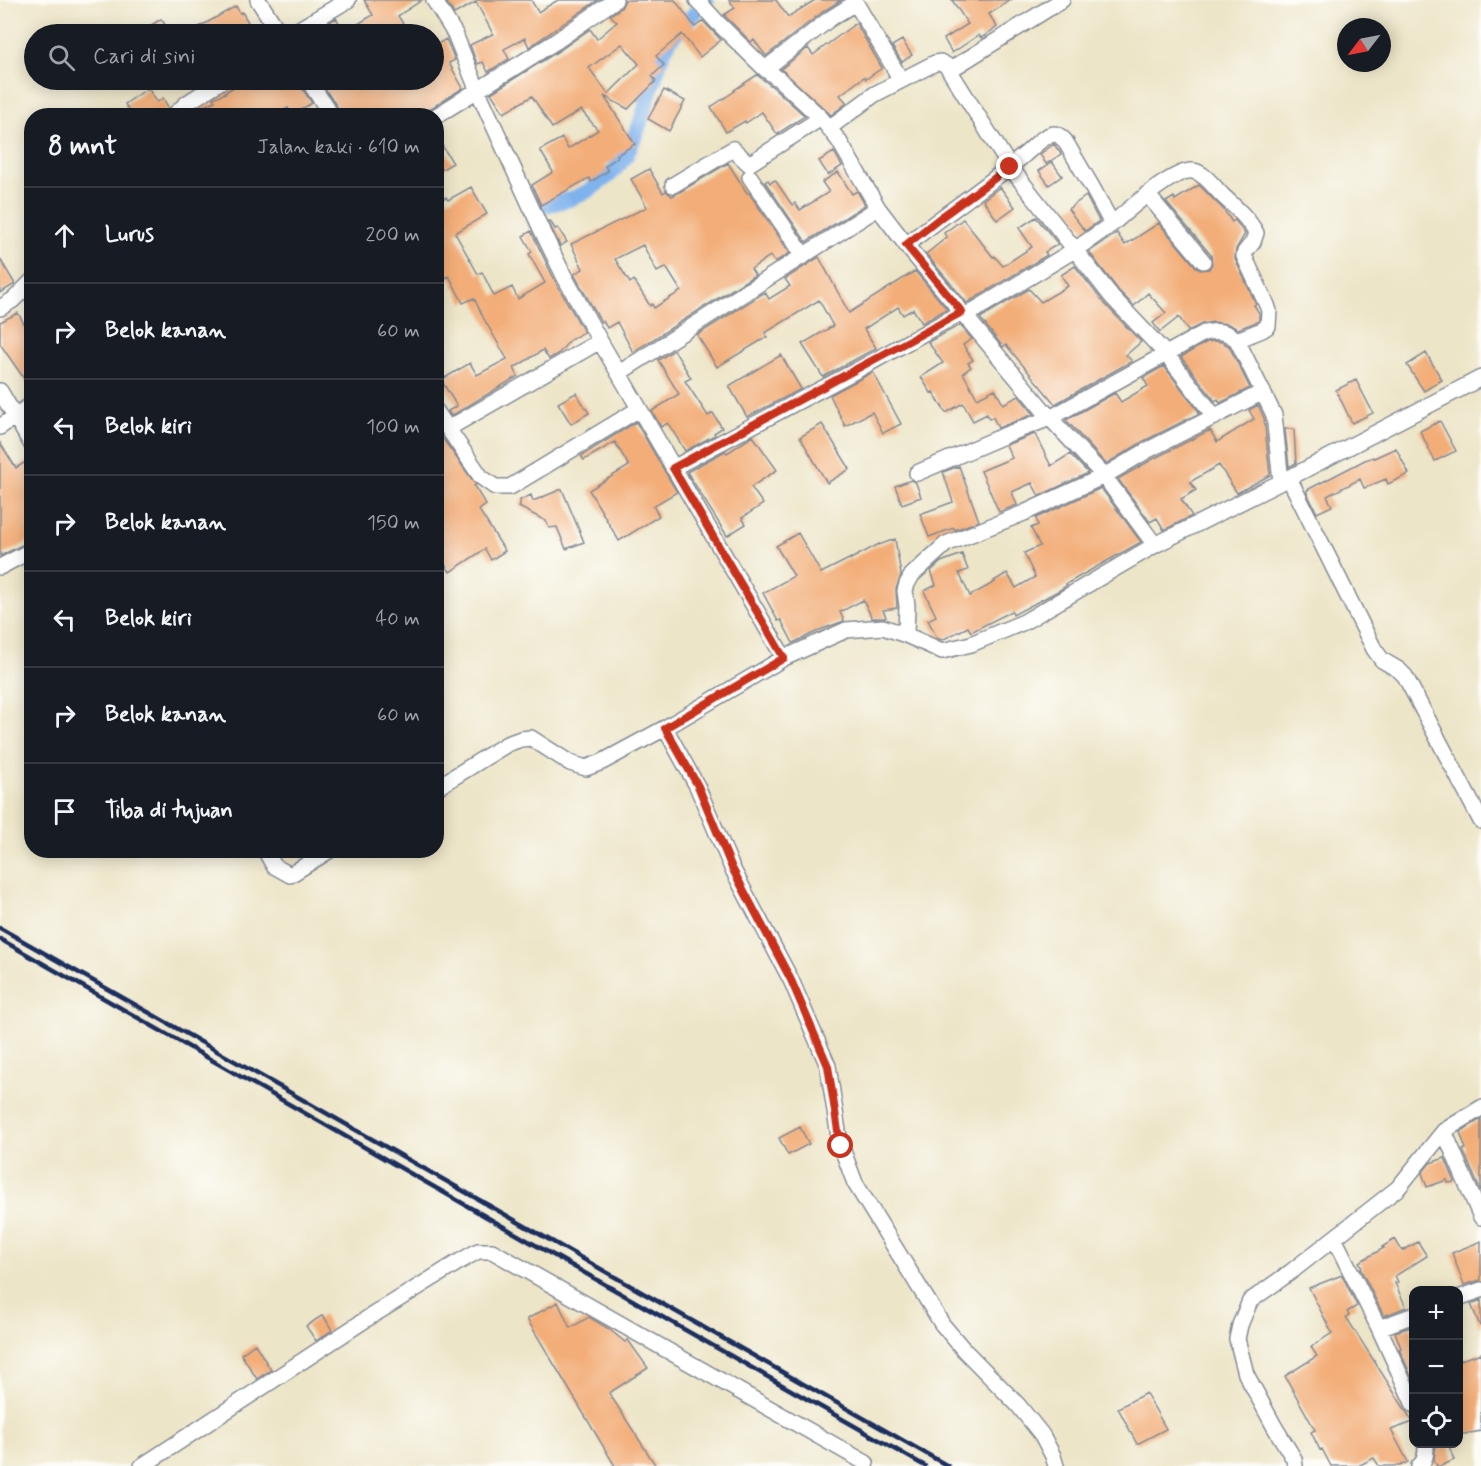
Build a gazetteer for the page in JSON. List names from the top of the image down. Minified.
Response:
{"north":"bottom left","page":{"search":"Cari di sini","heading":["8 mnt","Jalan kaki · 610 m"],"list":[["Lurus","200 m"],["Belok kanan","60 m"],["Belok kiri","100 m"],["Belok kanan","150 m"],["Belok kiri","40 m"],["Belok kanan","60 m"],"Tiba di tujuan"],"map_buttons":["+","−"]}}
